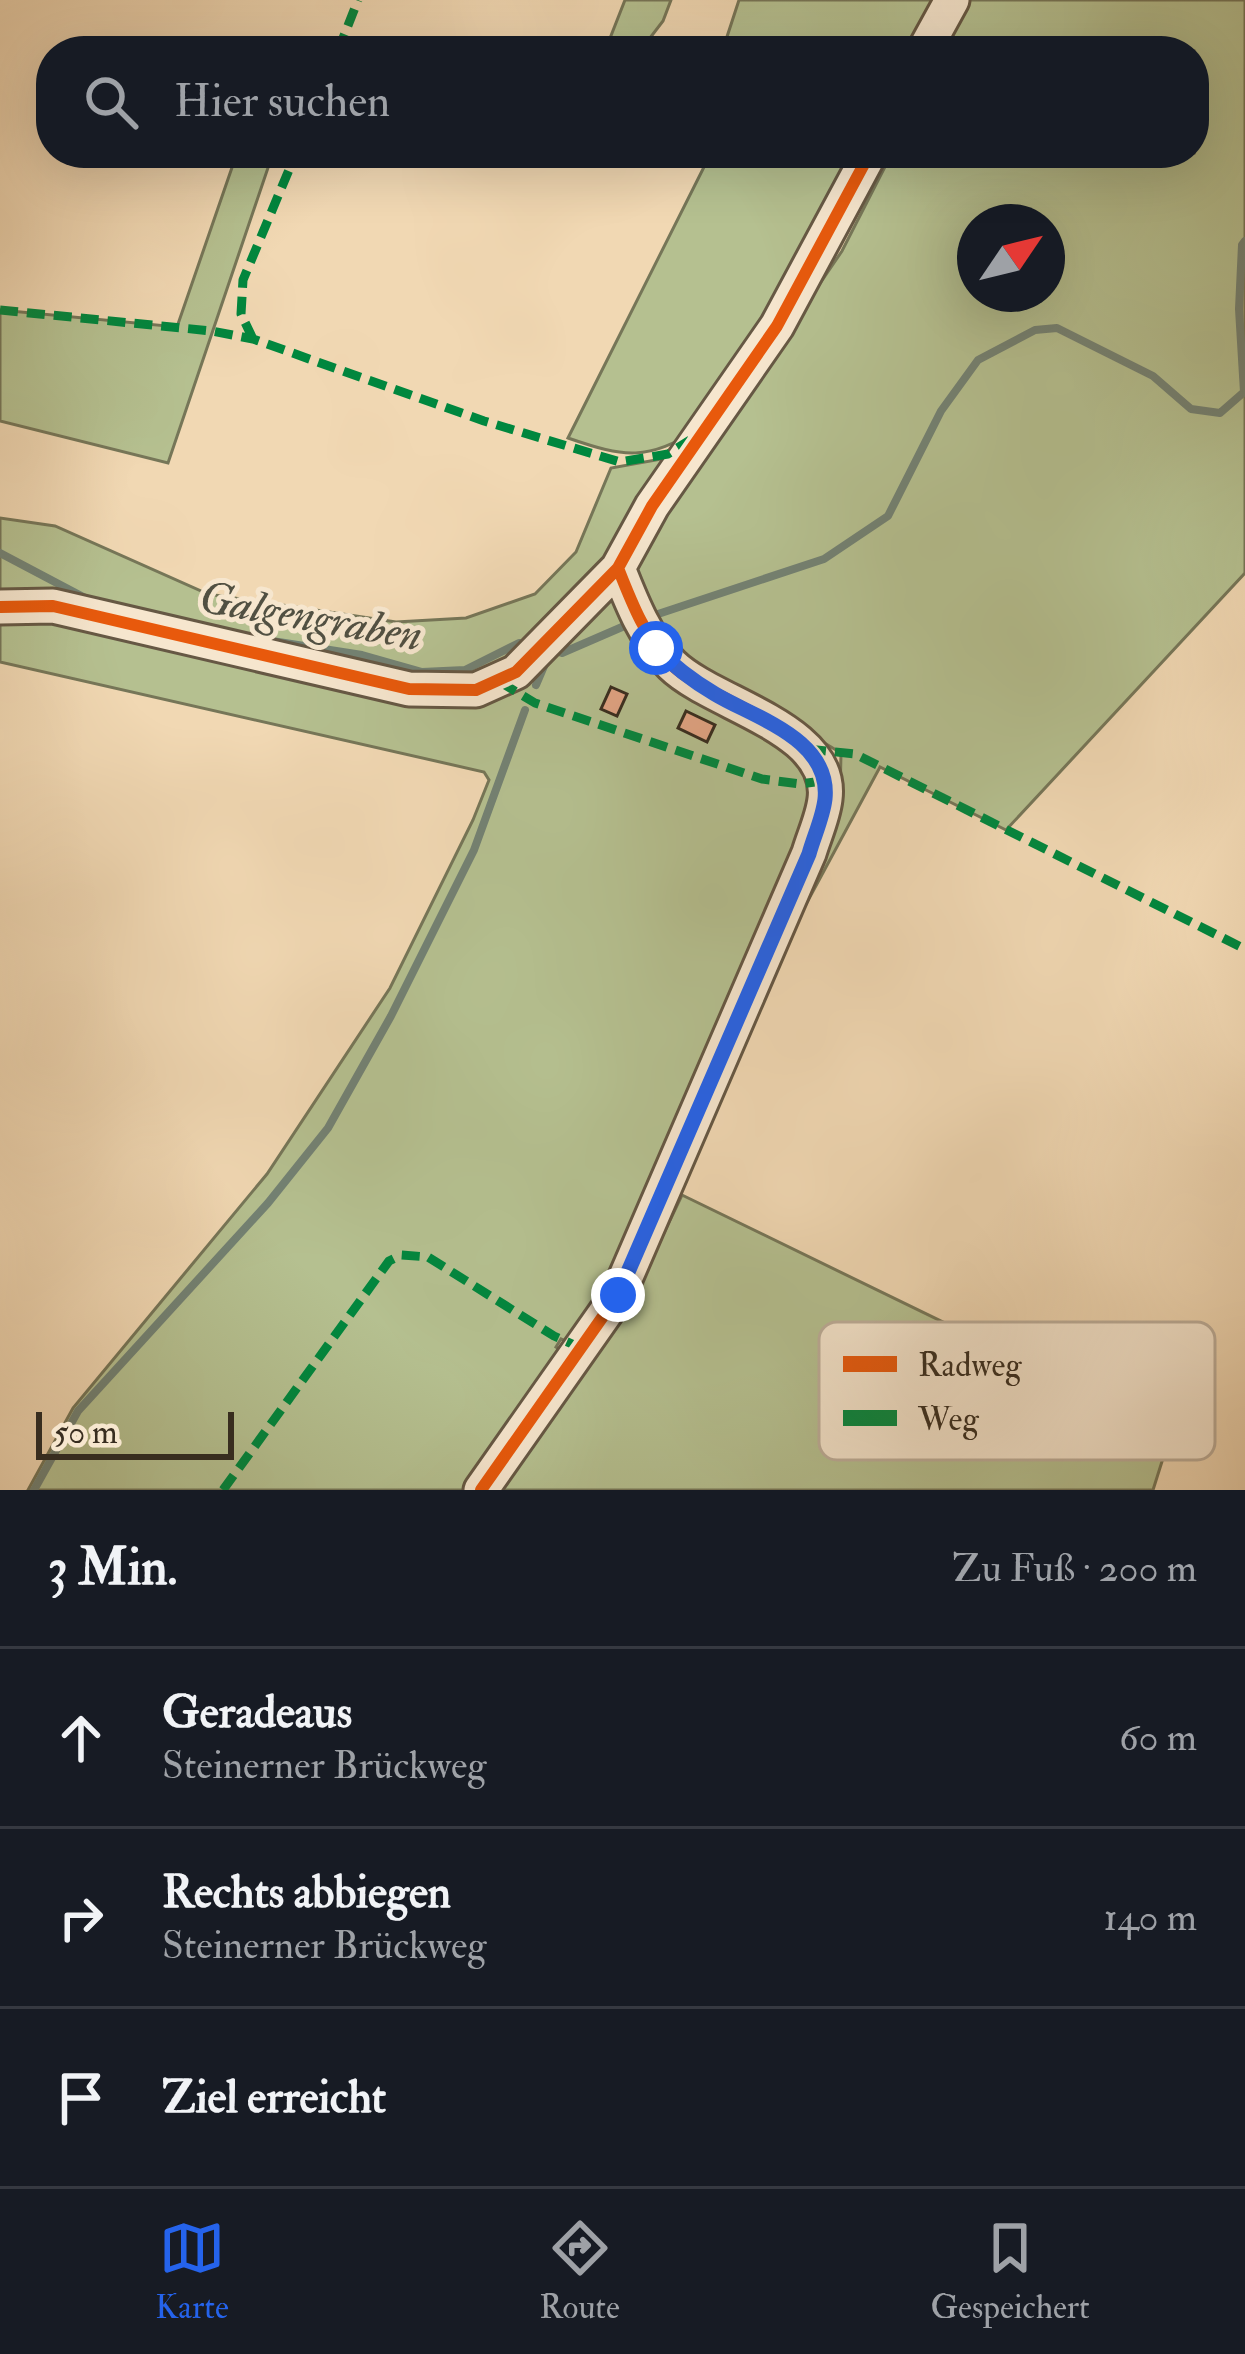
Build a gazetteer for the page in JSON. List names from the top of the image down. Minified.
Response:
{"water":["Galgengraben"],"legend":["Radweg","Weg"],"scale_bar":"50 m","north":"top right","page":{"search":"Hier suchen","scale":"50 m","heading":["3 Min.","Zu Fuß · 200 m"],"list":[["Geradeaus","Steinerner Brückweg","60 m"],["Rechts abbiegen","Steinerner Brückweg","140 m"],"Ziel erreicht"],"nav":["Karte","Route","Gespeichert"]}}
